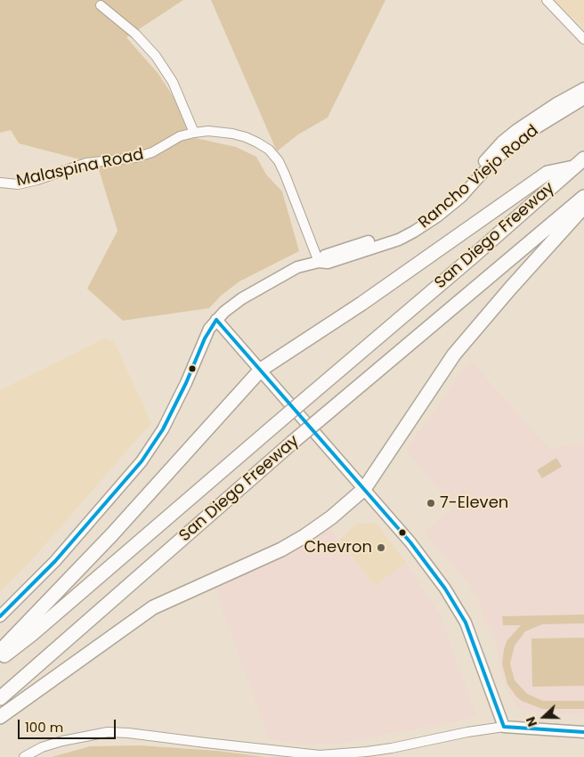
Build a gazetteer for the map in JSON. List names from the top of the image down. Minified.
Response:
{"streets":{"highway":["San Diego Freeway"],"main road":["Rancho Viejo Road"],"street":["Malaspina Road"]},"crossings":[["Malaspina Road","Rancho Viejo Road"]],"places":["7-Eleven","Chevron"],"scale_bar":"100 m","north":"left"}
